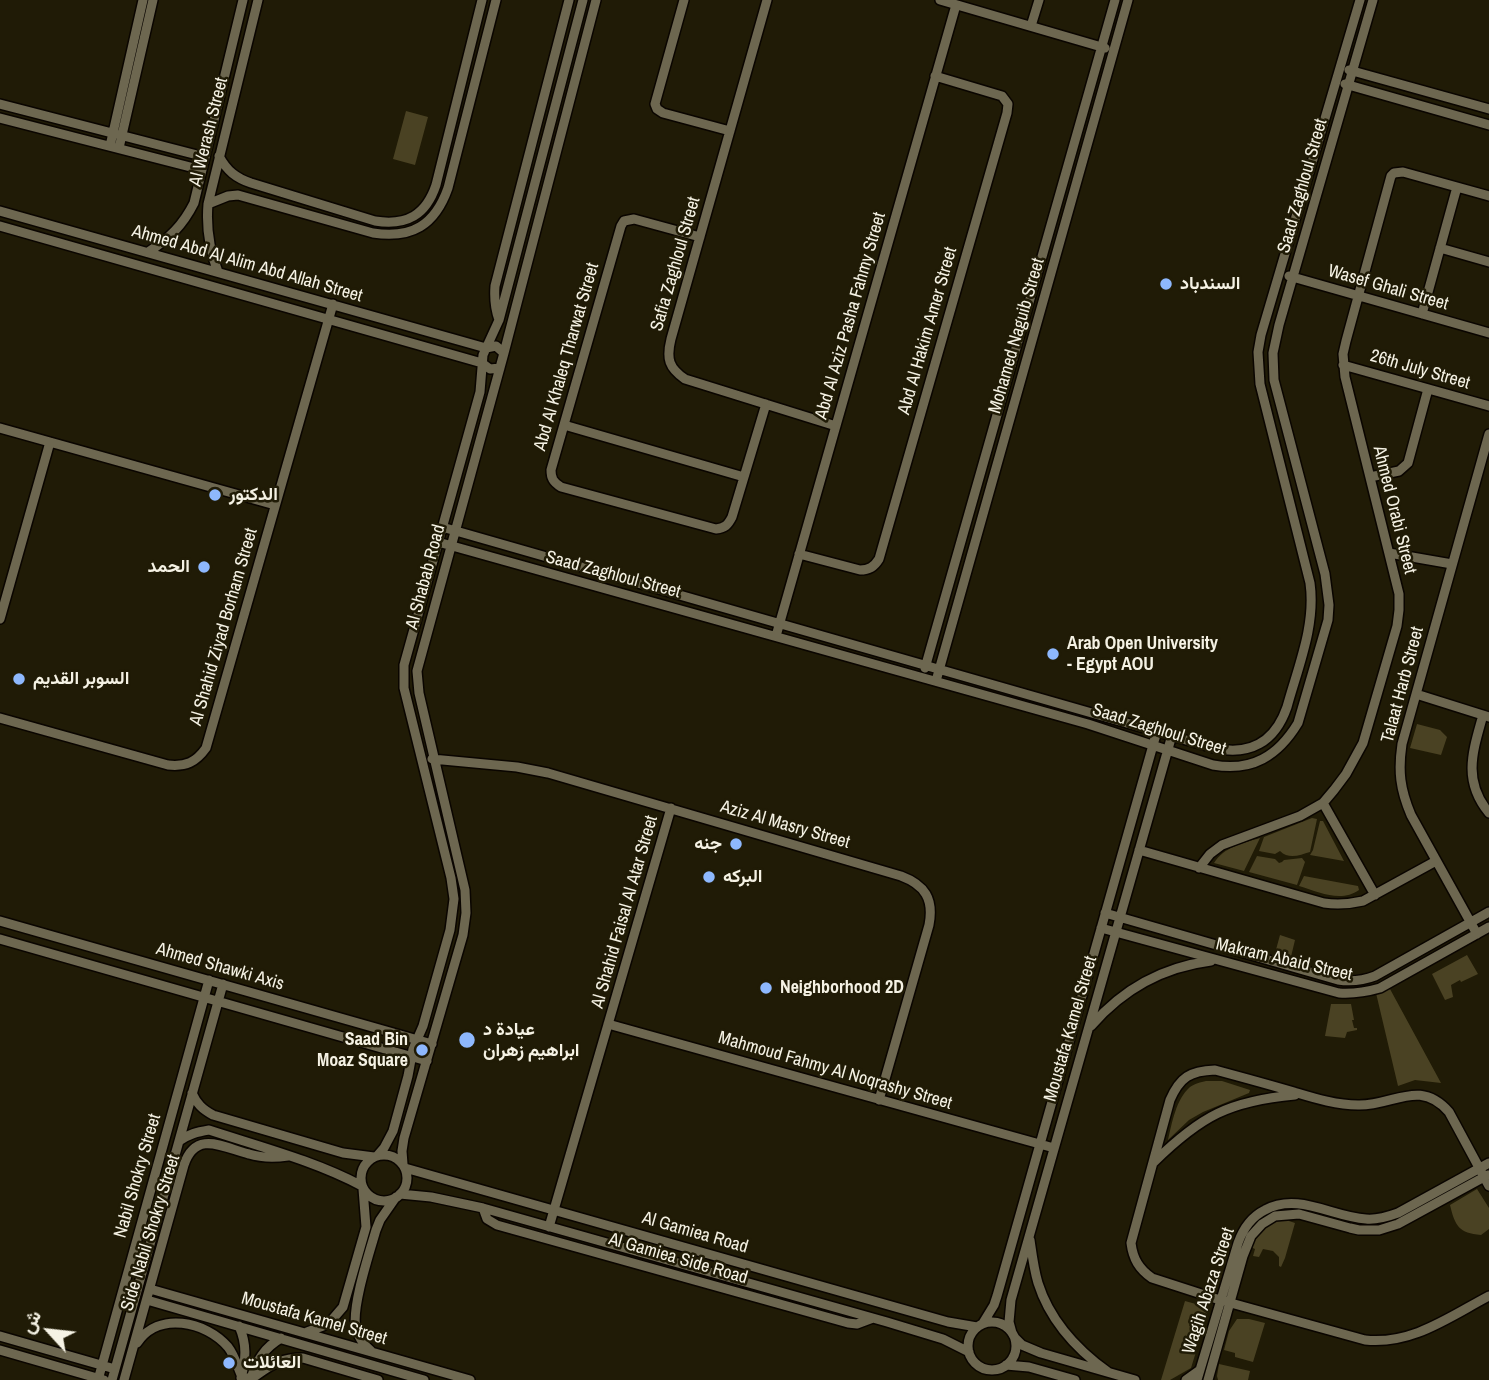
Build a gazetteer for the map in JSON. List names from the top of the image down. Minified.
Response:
{"streets":{"street":["Al Werash Street","Saad Zaghloul Street","Ahmed Abd Al Alim Abd Allah Street","Safia Zaghloul Street","Wasef Ghali Street","Abd Al Aziz Pasha Fahmy Street","Abd Al Hakim Amer Street","Mohamed Naguib Street","Abd Al Khaleq Tharwat Street","26th July Street","Ahmed Orabi Street","Al Shabab Road","Al Shahid Ziyad Borham Street","Talaat Harb Street","Aziz Al Masry Street","Al Shahid Faisal Al Atar Street","Makram Abaid Street","Ahmed Shawki Axis","Moustafa Kamel Street","Mahmoud Fahmy Al Noqrashy Street","Nabil Shokry Street","Side Nabil Shokry Street","Al Gamiea Road","Al Gamiea Side Road","Wagih Abaza Street"]},"crossings":[["Al Werash Street","Ahmed Abd Al Alim Abd Allah Street"],["Saad Zaghloul Street","Wasef Ghali Street"],["Saad Zaghloul Street","Abd Al Aziz Pasha Fahmy Street"],["Saad Zaghloul Street","Mohamed Naguib Street"],["Saad Zaghloul Street","Al Shabab Road"],["Saad Zaghloul Street","Moustafa Kamel Street"],["Ahmed Abd Al Alim Abd Allah Street","Al Shabab Road"],["Ahmed Abd Al Alim Abd Allah Street","Al Shahid Ziyad Borham Street"],["Safia Zaghloul Street","Abd Al Aziz Pasha Fahmy Street"],["Safia Zaghloul Street","Abd Al Khaleq Tharwat Street"],["Wasef Ghali Street","Ahmed Orabi Street"],["Abd Al Aziz Pasha Fahmy Street","Abd Al Hakim Amer Street"],["26th July Street","Ahmed Orabi Street"],["Al Shabab Road","Aziz Al Masry Street"],["Al Shabab Road","Ahmed Shawki Axis"],["Al Shabab Road","Al Gamiea Road"],["Talaat Harb Street","Makram Abaid Street"],["Aziz Al Masry Street","Al Shahid Faisal Al Atar Street"],["Aziz Al Masry Street","Mahmoud Fahmy Al Noqrashy Street"],["Al Shahid Faisal Al Atar Street","Mahmoud Fahmy Al Noqrashy Street"],["Al Shahid Faisal Al Atar Street","Al Gamiea Road"],["Makram Abaid Street","Moustafa Kamel Street"],["Ahmed Shawki Axis","Nabil Shokry Street"],["Moustafa Kamel Street","Mahmoud Fahmy Al Noqrashy Street"],["Moustafa Kamel Street","Side Nabil Shokry Street"],["Moustafa Kamel Street","Al Gamiea Road"],["Al Gamiea Road","Al Gamiea Side Road"]],"places":["السندباد","الدكتور","الحمد","Arab Open University - Egypt AOU","السوبر القديم","جنه","البركه","Neighborhood 2D","عيادة د ابراهيم زهران","Saad Bin Moaz Square","العائلات"],"north":"top left"}
